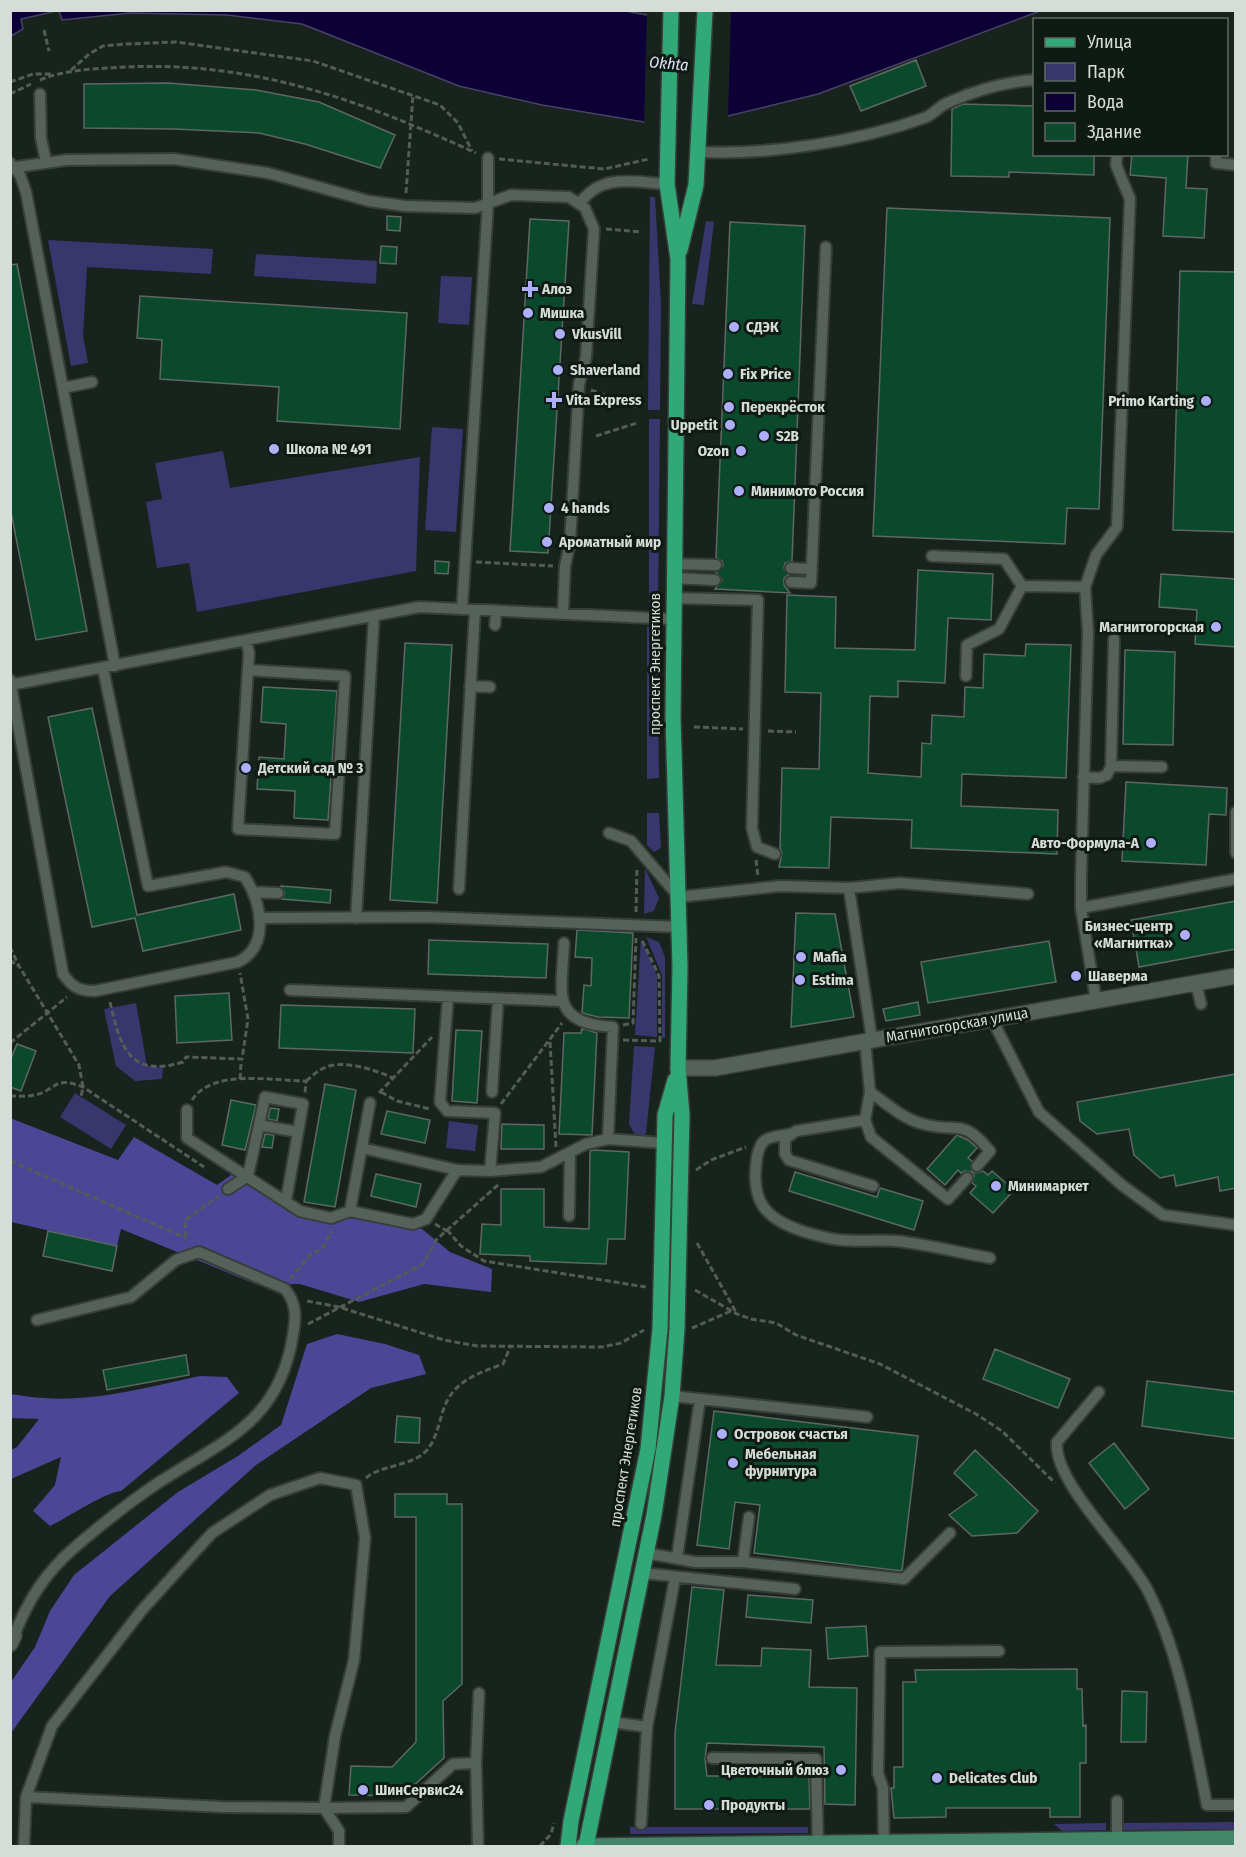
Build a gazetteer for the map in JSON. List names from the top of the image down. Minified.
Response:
{"streets":{"main road":["проспект Энергетиков"],"street":["Магнитогорская улица"]},"crossings":[["проспект Энергетиков","Магнитогорская улица"]],"water":["Okhta"],"places":{"health":["Алоэ","Vita Express"],"other":["Мишка","СДЭК","VkusVill","Shaverland","Fix Price","Primo Karting","Перекрёсток","Uppetit","S2B","Школа № 491","Ozon","Минимото Россия","4 hands","Ароматный мир","Магнитогорская","Детский сад № 3","Авто-Формула-А","Бизнес-центр «Магнитка»","Mafia","Шаверма","Estima","Минимаркет","Островок счастья","Мебельная фурнитура","Цветочный блюз","Delicates Club","ШинCервис24","Продукты"]},"legend":["Улица","Парк","Вода","Здание"]}
